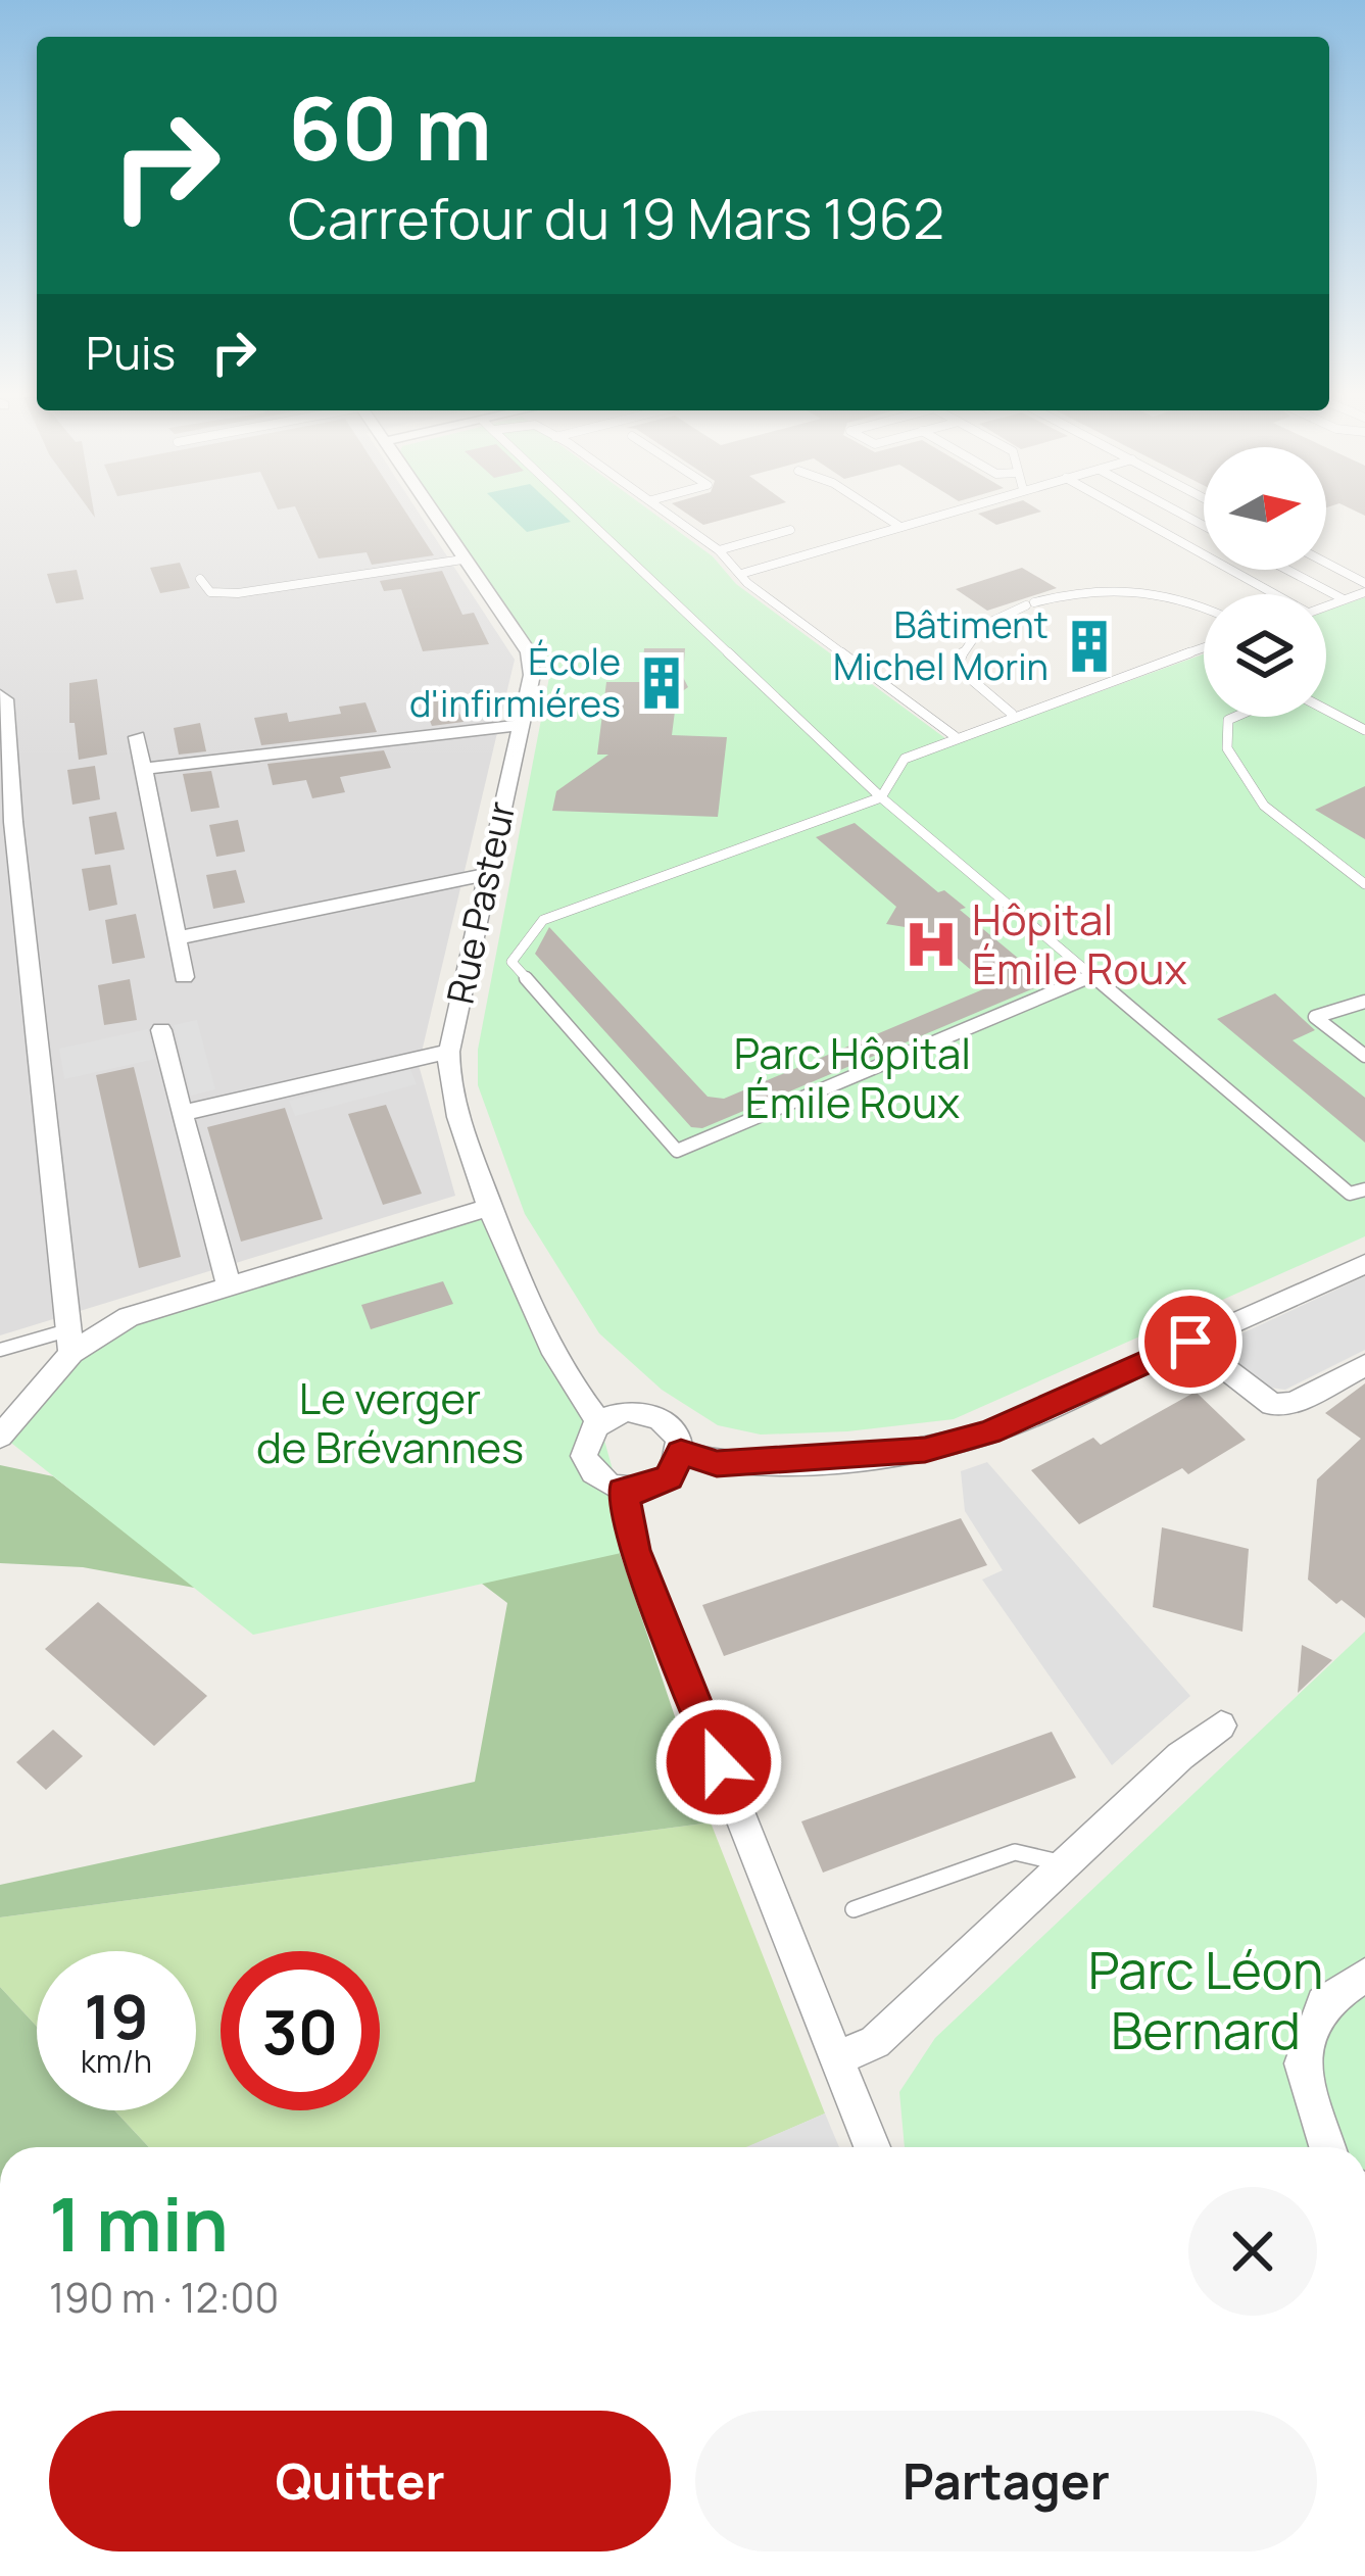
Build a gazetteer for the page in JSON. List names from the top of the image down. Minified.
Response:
{"streets":{"street":["Rue Pasteur"]},"parks":["Parc Hôpital Émile Roux","Le verger de Brévannes","Parc Léon Bernard"],"places":{"building":["Bâtiment Michel Morin","École d'infirmiéres"],"hospital":["Hôpital Émile Roux"]},"north":"right","page":{"turn":["60 m","Carrefour du 19 Mars 1962"],"then":"Puis","speed":"19 km/h","limit":"30","heading":["1 min","190 m · 12:00"],"buttons":["Quitter","Partager"]}}
